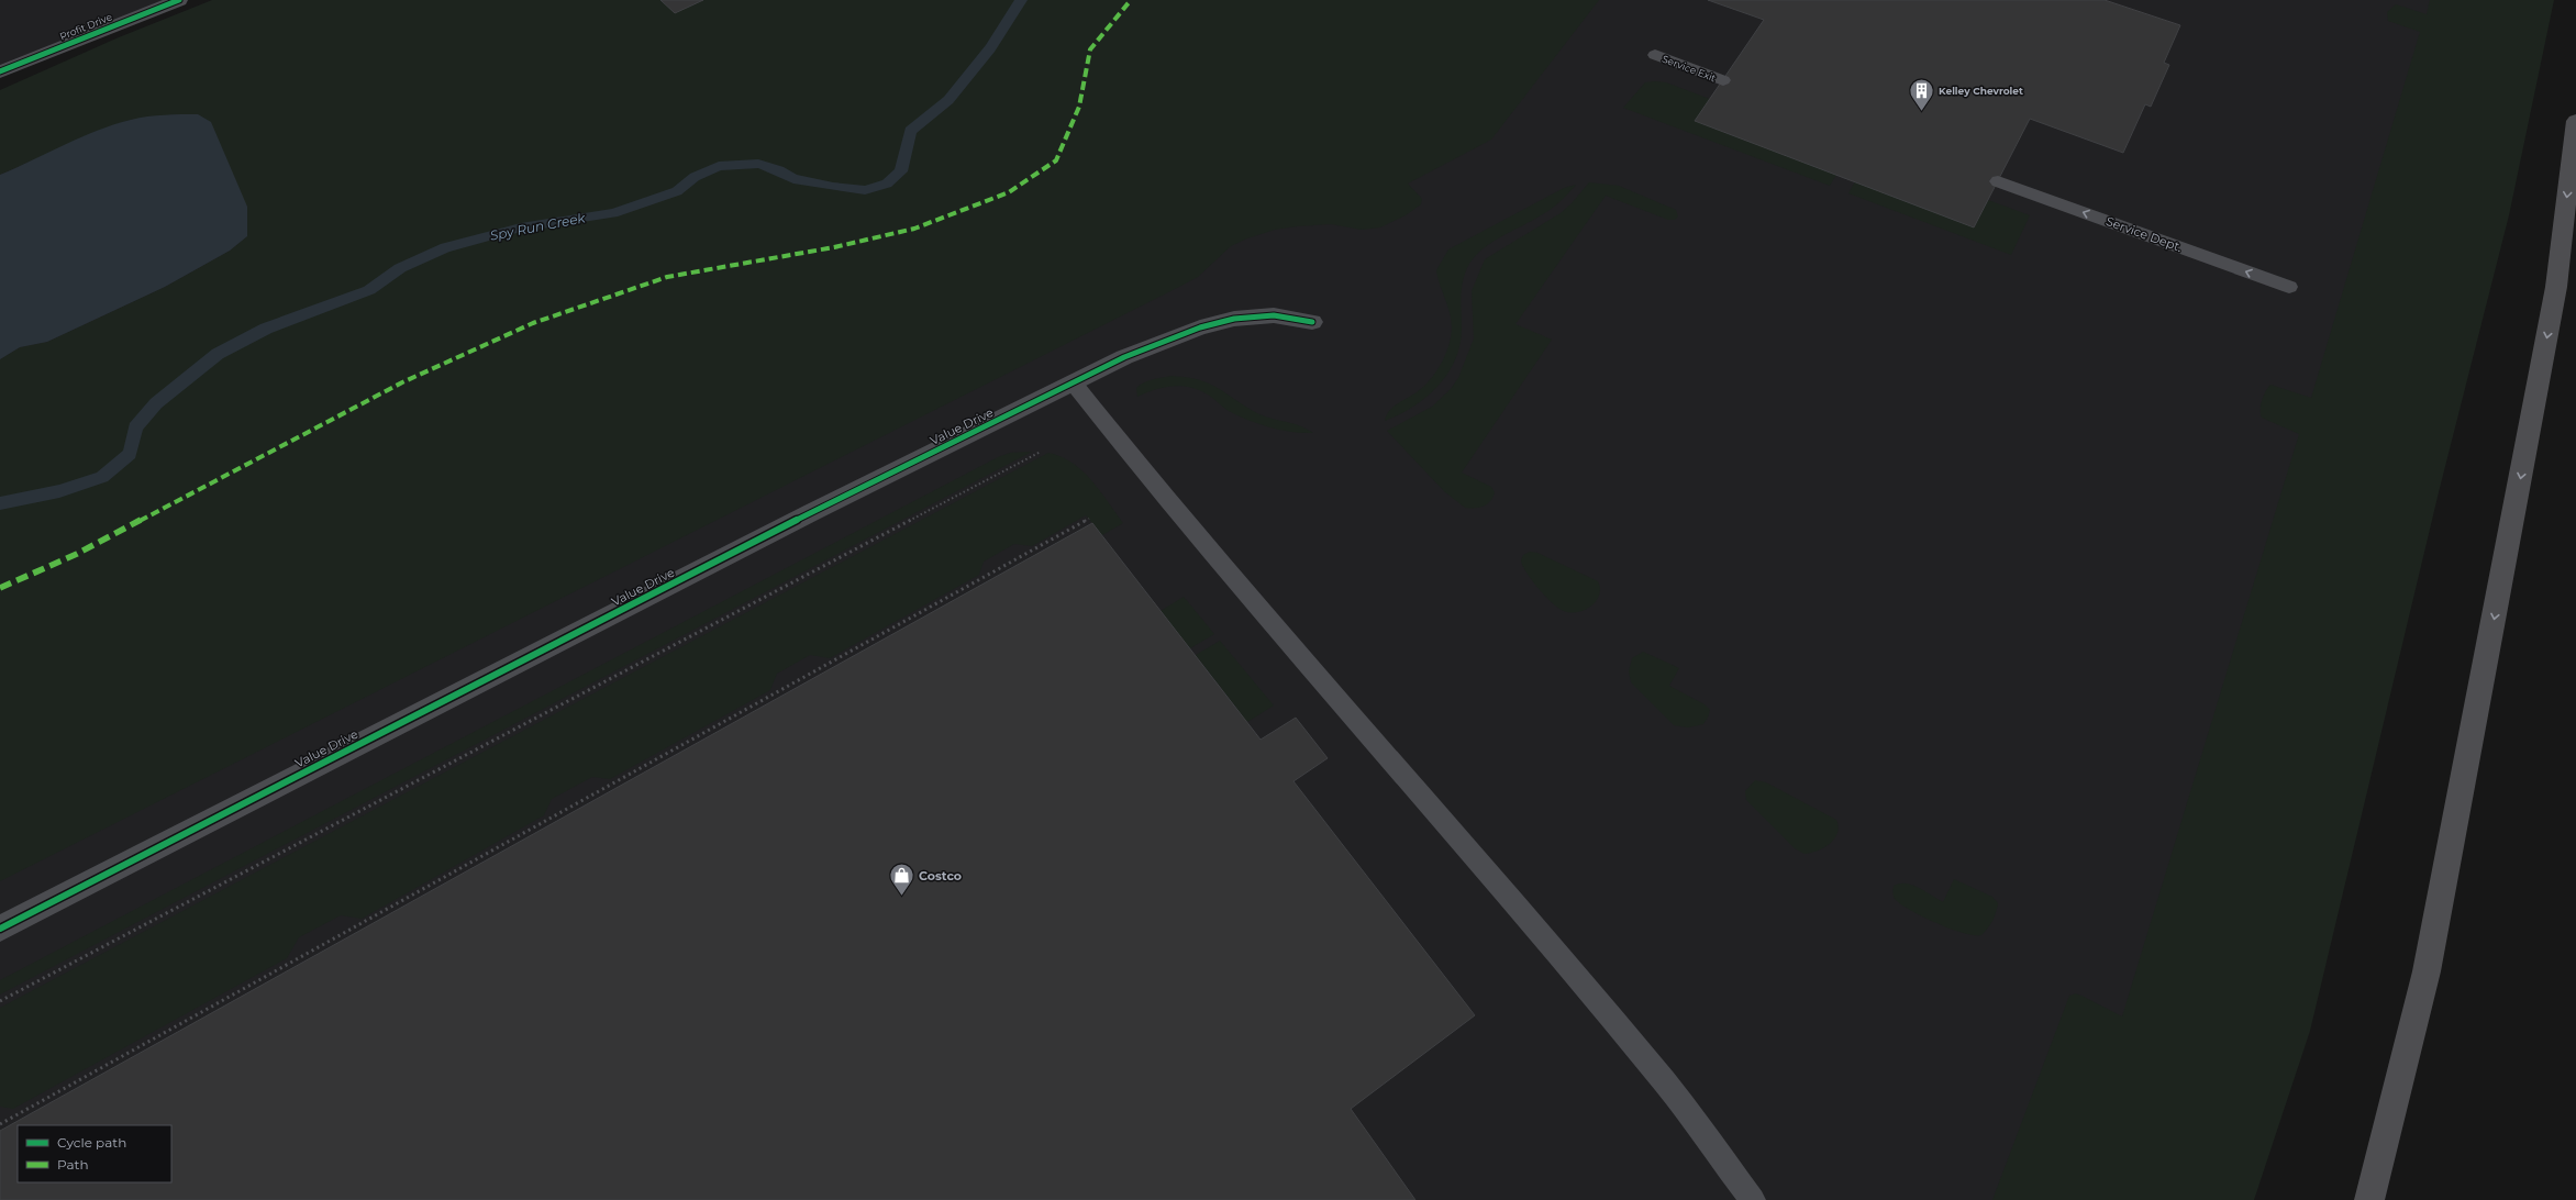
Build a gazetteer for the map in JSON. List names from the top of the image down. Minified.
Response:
{"streets":{"street":["Profit Drive","Value Drive"],"lane":["Service Exit","Service Dept."]},"one_way":["Service Dept."],"water":["Spy Run Creek"],"places":{"building":["Kelley Chevrolet"],"shop":["Costco"]},"legend":["Cycle path","Path"]}
